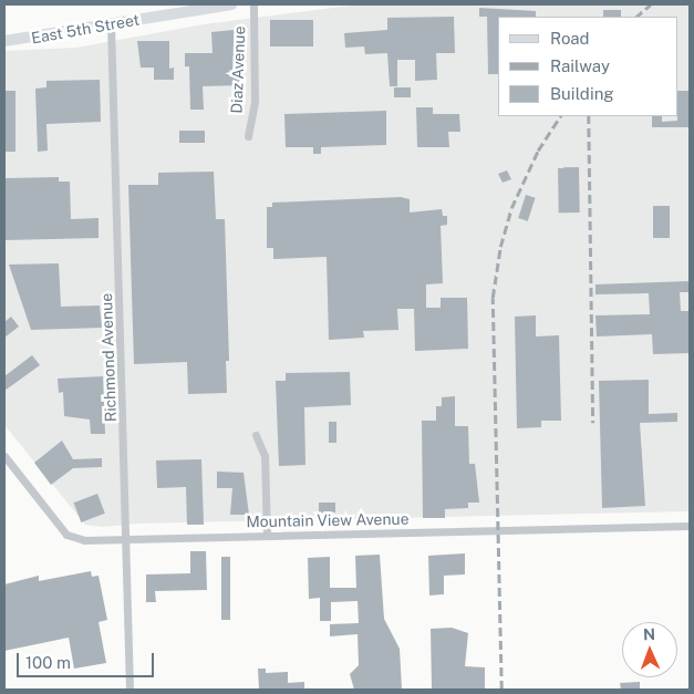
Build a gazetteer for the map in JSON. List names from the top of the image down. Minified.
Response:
{"streets":{"main road":["East 5th Street"],"street":["Diaz Avenue","Richmond Avenue","Mountain View Avenue"]},"crossings":[["East 5th Street","Richmond Avenue"],["Richmond Avenue","Mountain View Avenue"]],"legend":["Road","Railway","Building"],"scale_bar":"100 m","north":"top"}
